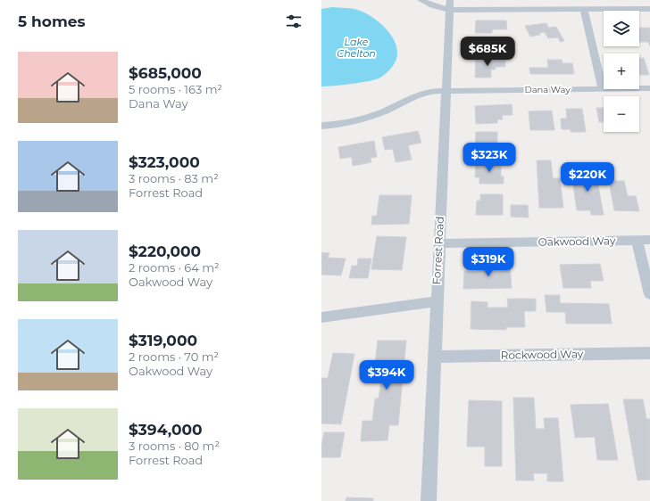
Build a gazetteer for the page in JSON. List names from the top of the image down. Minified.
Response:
{"streets":{"street":["Dana Way","Oakwood Way","Forrest Road","Rockwood Way"]},"crossings":[["Dana Way","Forrest Road"],["Oakwood Way","Forrest Road"],["Forrest Road","Rockwood Way"]],"water":["Lake Chelton"],"page":{"heading":"5 homes","map_buttons":["+","−"],"price":["$685K","$323K","$220K","$319K","$394K"],"list":[{"name":"$685,000","note":"5 rooms · 163 m² · Dana Way"},{"name":"$323,000","note":"3 rooms · 83 m² · Forrest Road"},{"name":"$220,000","note":"2 rooms · 64 m² · Oakwood Way"},{"name":"$319,000","note":"2 rooms · 70 m² · Oakwood Way"},{"name":"$394,000","note":"3 rooms · 80 m² · Forrest Road"}]}}
